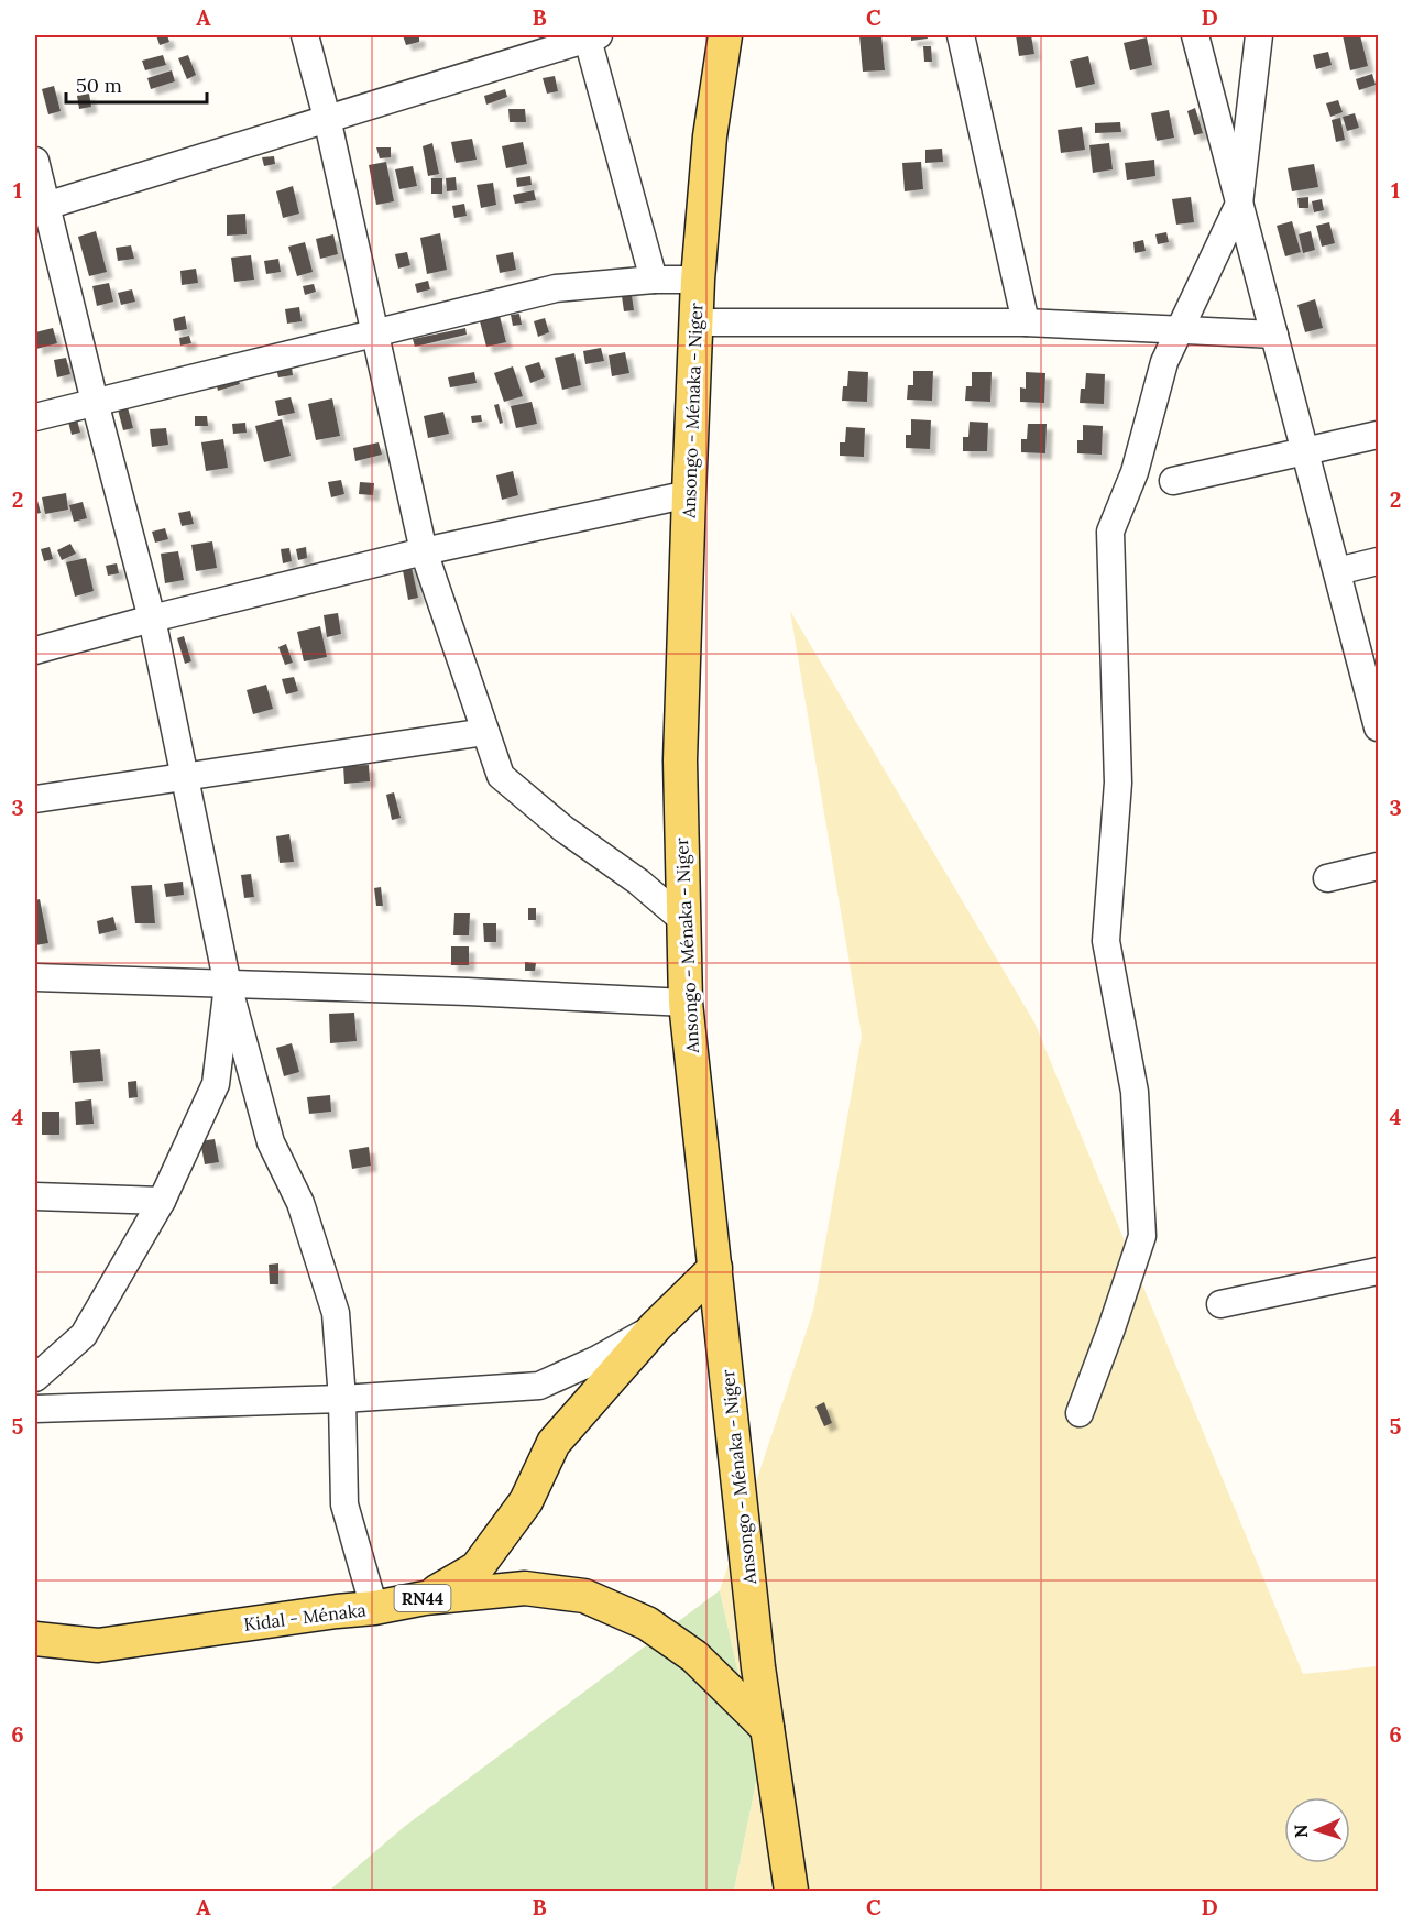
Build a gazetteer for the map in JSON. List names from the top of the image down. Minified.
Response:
{"streets":{"main road":["Ansongo - Ménaka - Niger","RN44","Kidal - Ménaka"]},"crossings":[["Ansongo - Ménaka - Niger","RN44"],["Ansongo - Ménaka - Niger","Kidal - Ménaka"],["RN44","Kidal - Ménaka"]],"scale_bar":"50 m","north":"left","grid":{"columns":["A","B","C","D"],"rows":["1","2","3","4","5","6"]}}
